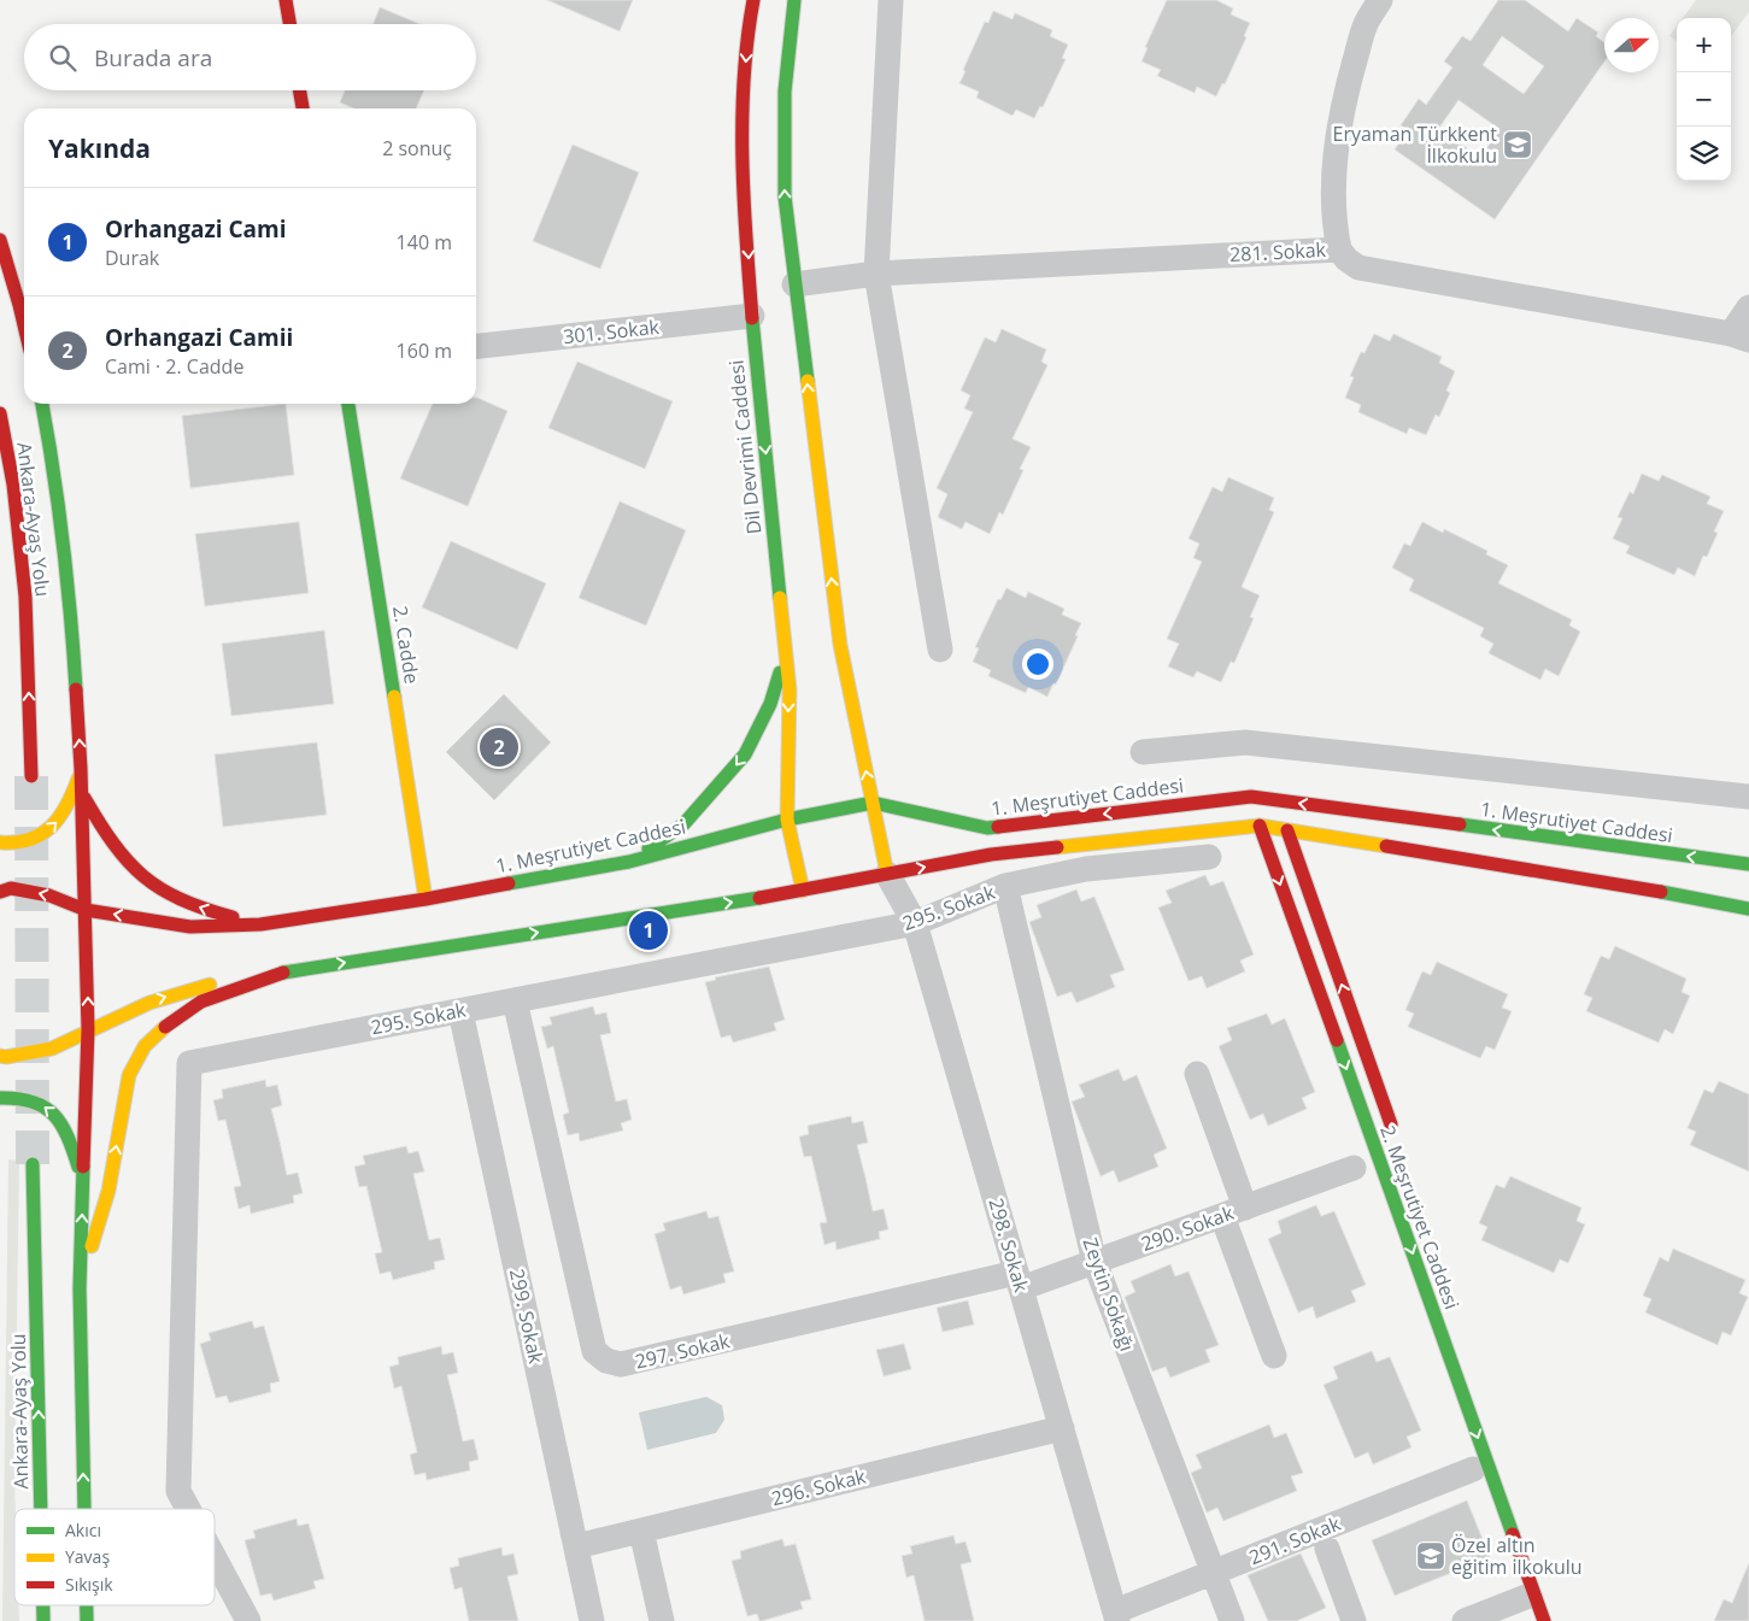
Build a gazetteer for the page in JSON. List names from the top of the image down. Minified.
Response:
{"streets":{"main road":["Dil Devrimi Caddesi","Ankara-Ayaş Yolu","2. Cadde","1. Meşrutiyet Caddesi","2. Meşrutiyet Caddesi"],"street":["281. Sokak","301. Sokak","295. Sokak","290. Sokak","298. Sokak","Zeytin Sokağı","299. Sokak","297. Sokak","296. Sokak","291. Sokak"]},"crossings":[["301. Sokak","Dil Devrimi Caddesi"],["Dil Devrimi Caddesi","1. Meşrutiyet Caddesi"],["2. Cadde","1. Meşrutiyet Caddesi"],["295. Sokak","298. Sokak"],["295. Sokak","Zeytin Sokağı"],["295. Sokak","299. Sokak"],["295. Sokak","297. Sokak"],["290. Sokak","298. Sokak"],["290. Sokak","Zeytin Sokağı"],["290. Sokak","297. Sokak"],["298. Sokak","297. Sokak"],["298. Sokak","296. Sokak"],["298. Sokak","291. Sokak"],["Zeytin Sokağı","291. Sokak"],["299. Sokak","296. Sokak"]],"places":{"school or university":["Eryaman Türkkent İlkokulu","Özel altın eğitim ilkokulu"]},"legend":["Akıcı","Yavaş","Sıkışık"],"north":"right","page":{"map_buttons":["+","−"],"search":"Burada ara","heading":["Yakında","2 sonuç"],"list":[{"mark":"1","name":"Orhangazi Cami","note":"Durak","value":"140 m"},{"mark":"2","name":"Orhangazi Camii","note":"Cami · 2. Cadde","value":"160 m"}],"pins":["2","1"]}}
